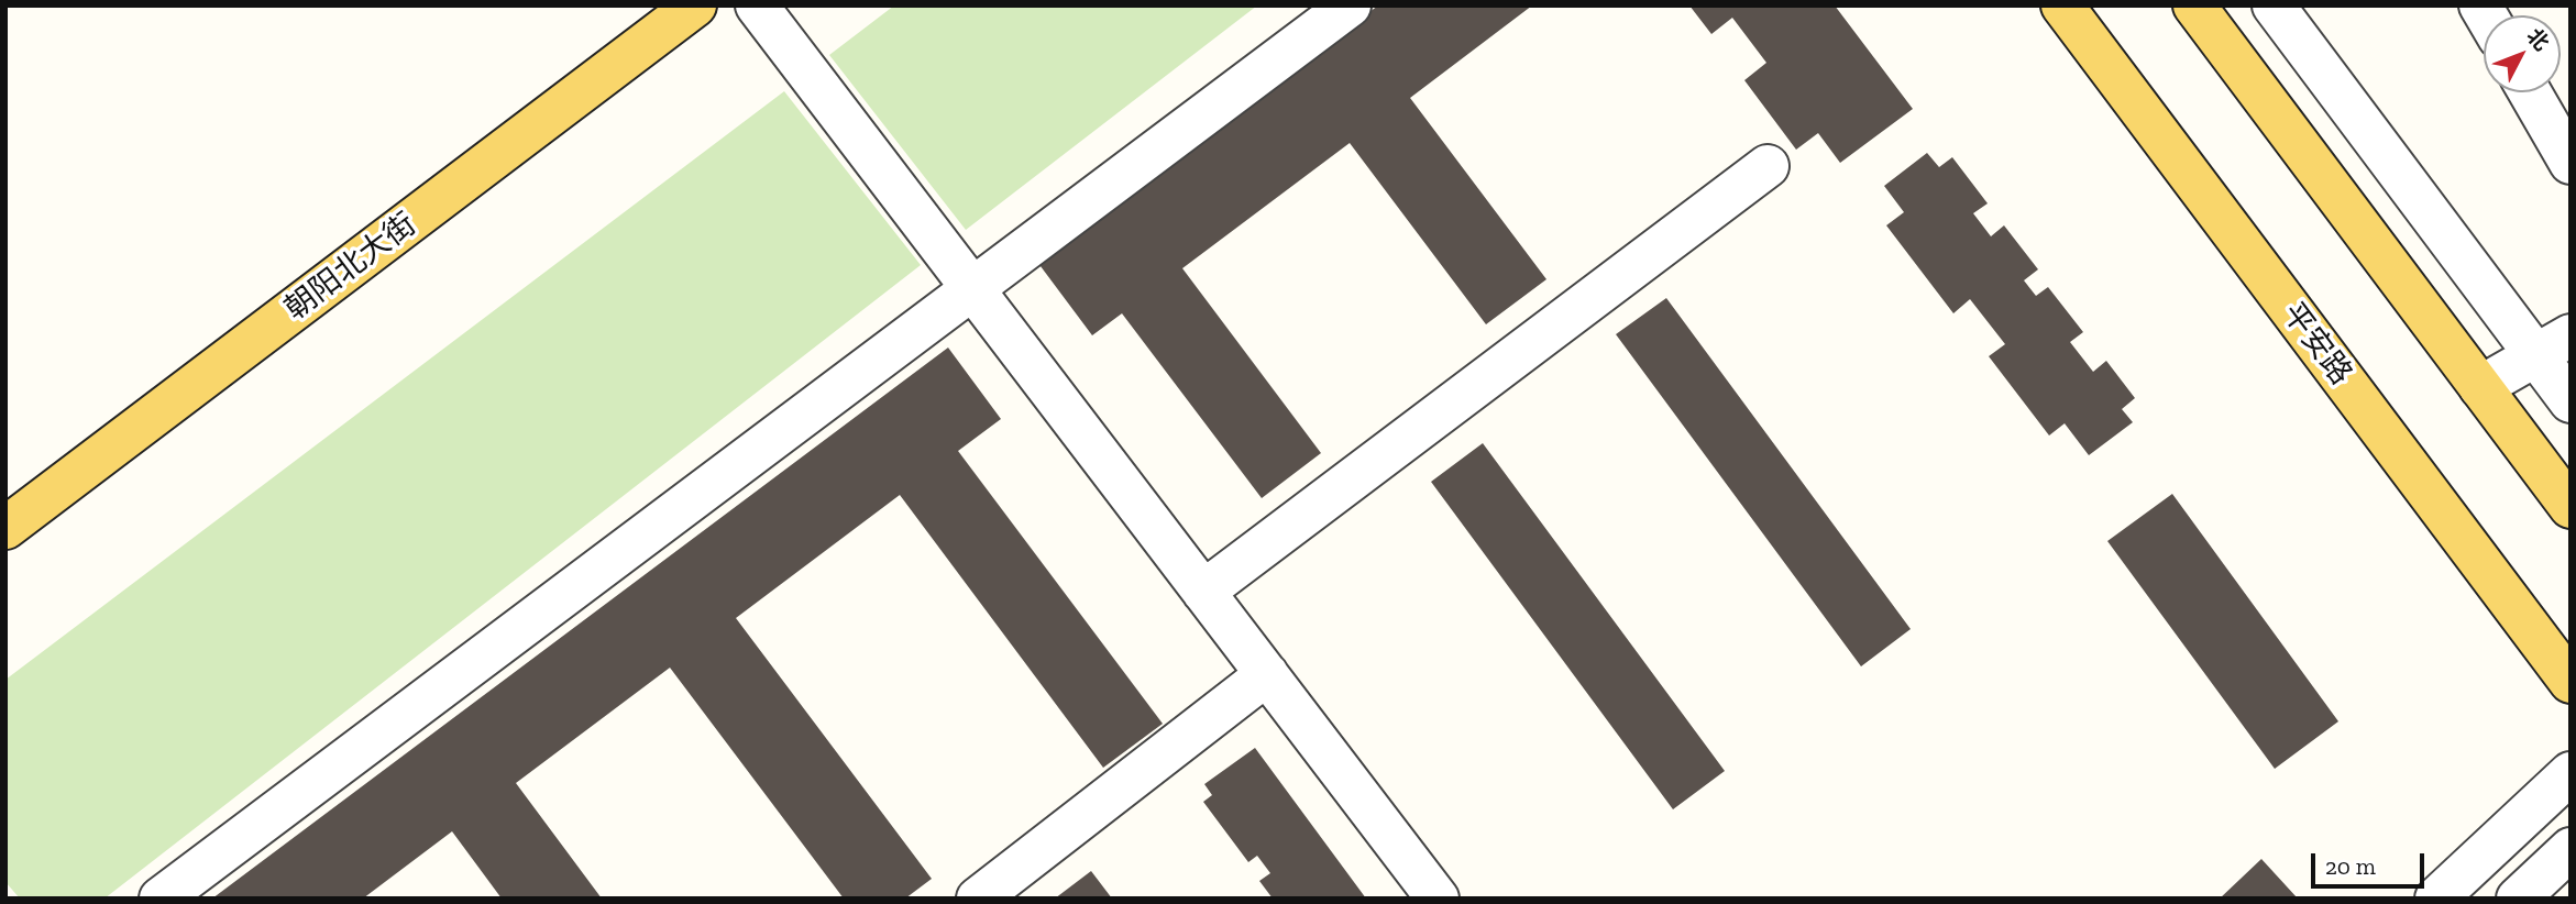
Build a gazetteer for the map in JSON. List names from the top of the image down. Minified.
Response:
{"streets":{"main road":["朝阳北大街","平安路"]},"scale_bar":"20 m","north":"top right"}
